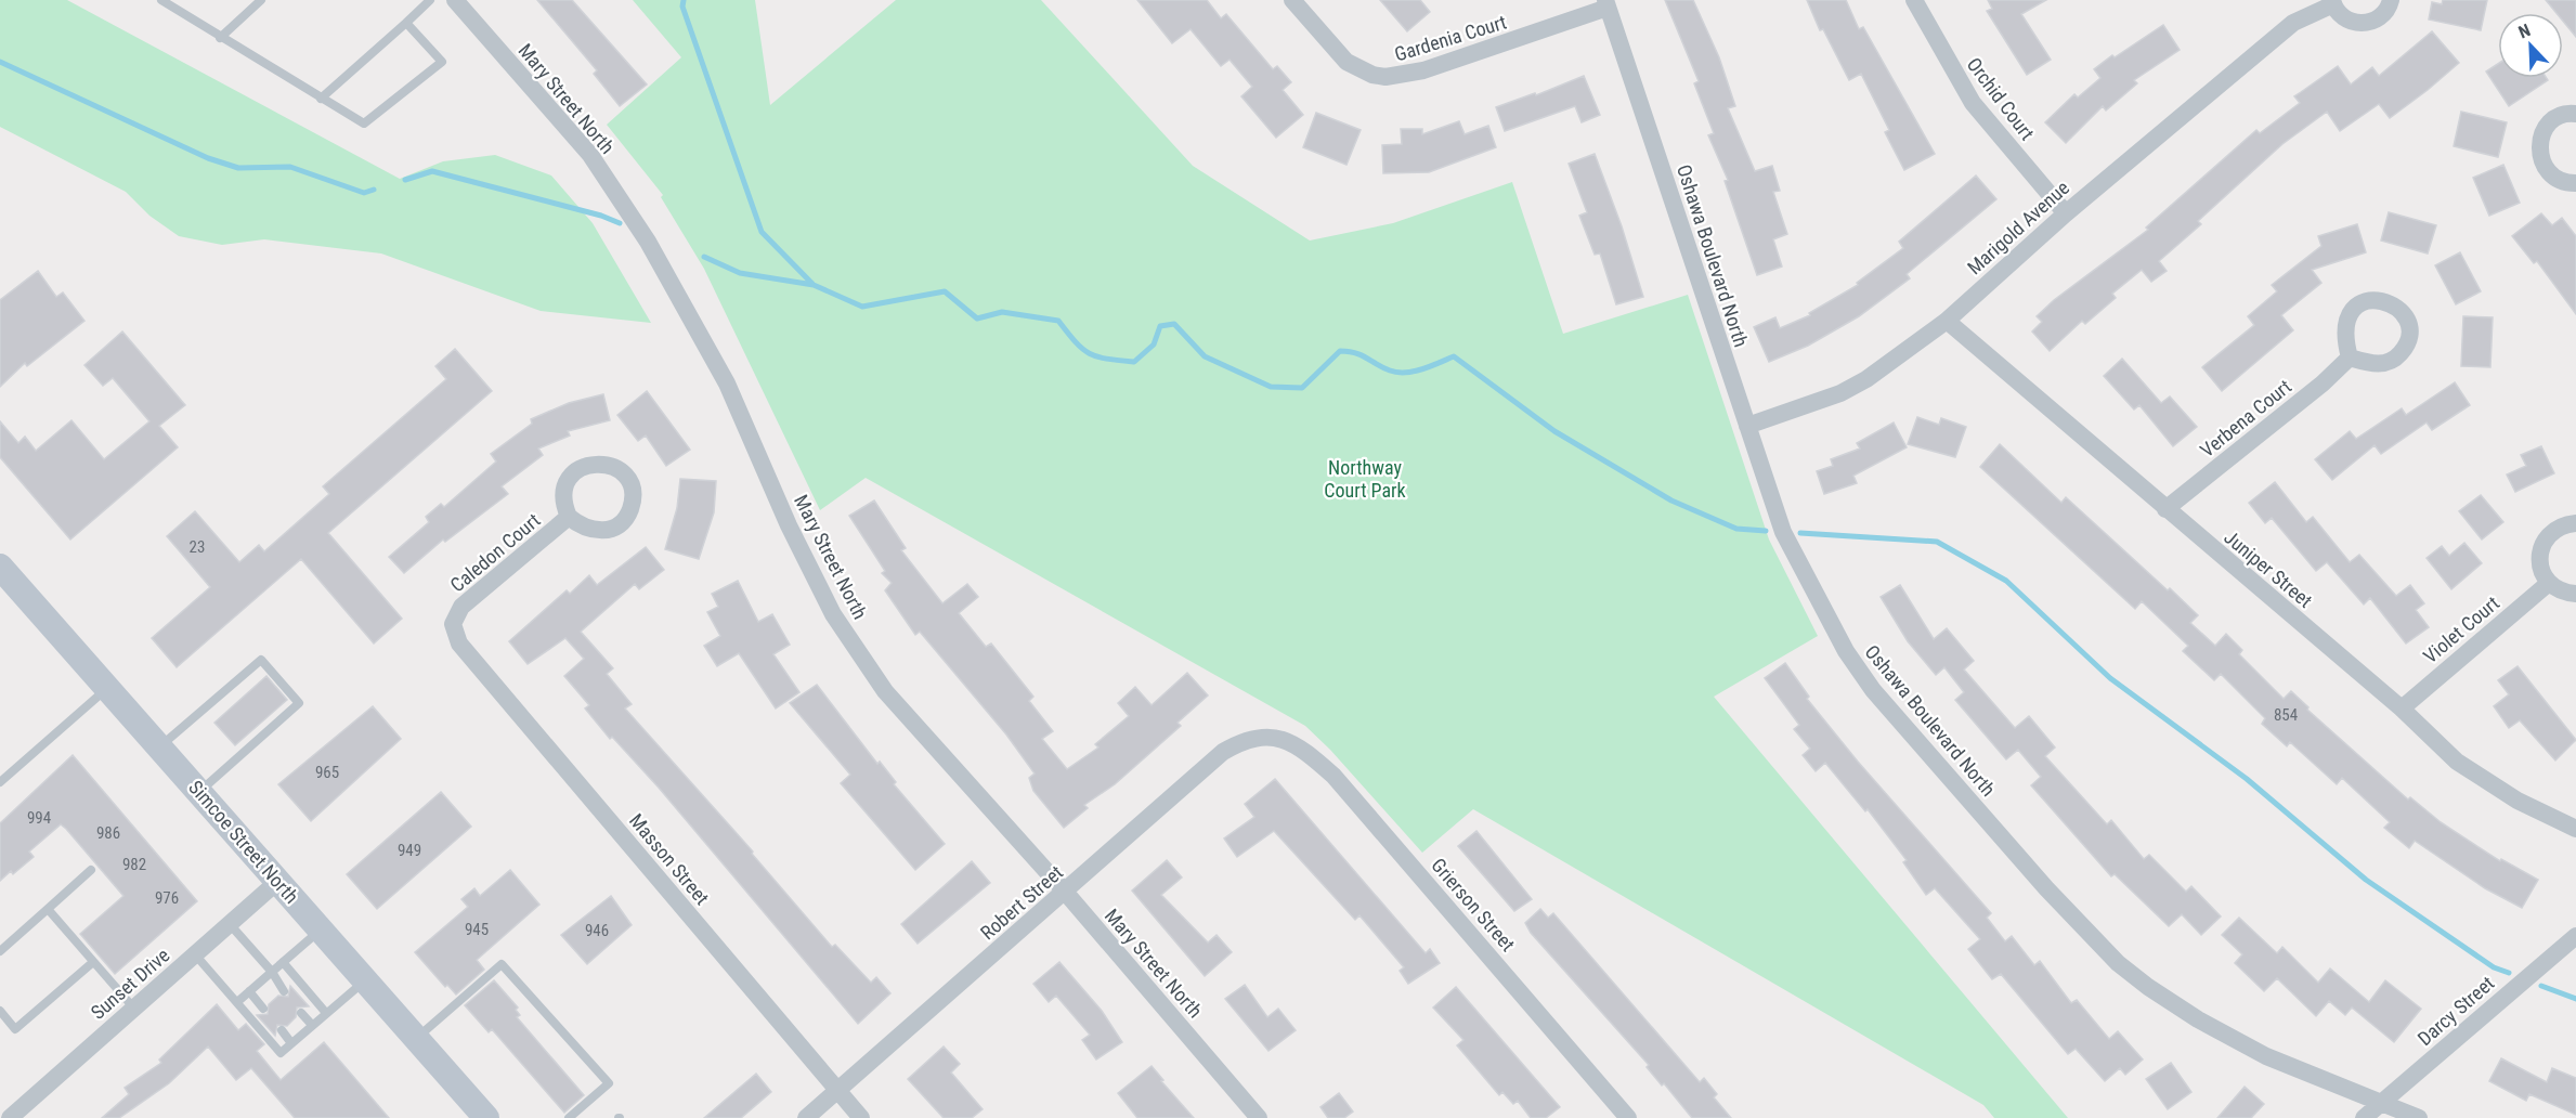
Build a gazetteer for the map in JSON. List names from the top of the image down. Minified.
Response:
{"streets":{"main road":["Simcoe Street North"],"street":["Gardenia Court","Mary Street North","Orchid Court","Marigold Avenue","Oshawa Boulevard North","Verbena Court","Caledon Court","Juniper Street","Violet Court","Masson Street","Robert Street","Grierson Street","Sunset Drive","Darcy Street"]},"crossings":[["Gardenia Court","Oshawa Boulevard North"],["Mary Street North","Robert Street"],["Orchid Court","Marigold Avenue"],["Marigold Avenue","Oshawa Boulevard North"],["Marigold Avenue","Juniper Street"],["Oshawa Boulevard North","Darcy Street"],["Verbena Court","Juniper Street"],["Caledon Court","Masson Street"],["Juniper Street","Violet Court"],["Simcoe Street North","Sunset Drive"],["Masson Street","Robert Street"],["Robert Street","Grierson Street"]],"parks":["Northway Court Park"],"house_numbers":["23","854","965","994","986","949","982","976","945","946"],"north":"top left"}
